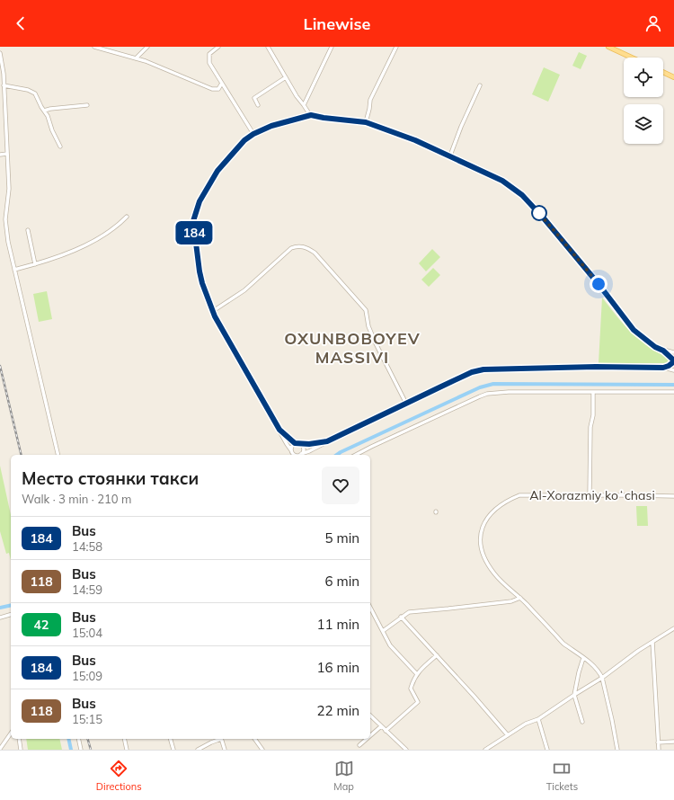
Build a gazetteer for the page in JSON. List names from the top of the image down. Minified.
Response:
{"streets":{"street":["Al-Xorazmiy koʻchasi"]},"districts":["OXUNBOBOYEV MASSIVI"],"lines":["bus line 184"],"page":{"header":"Linewise","on_map":"184","heading":["Место стоянки такси","Walk · 3 min · 210 m"],"list":[{"mark":"184","name":"Bus","note":"14:58","value":"5 min"},{"mark":"118","name":"Bus","note":"14:59","value":"6 min"},{"mark":"42","name":"Bus","note":"15:04","value":"11 min"},{"mark":"184","name":"Bus","note":"15:09","value":"16 min"},{"mark":"118","name":"Bus","note":"15:15","value":"22 min"}],"tabs":["Directions","Map","Tickets"]}}
